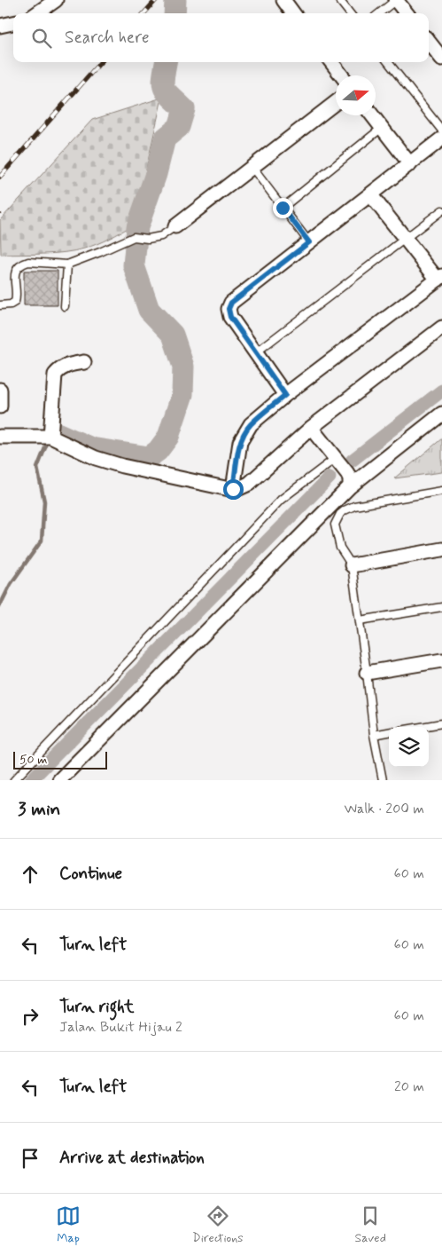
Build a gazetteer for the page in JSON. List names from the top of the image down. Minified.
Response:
{"scale_bar":"50 m","north":"right","page":{"search":"Search here","scale":"50 m","heading":["3 min","Walk · 200 m"],"list":[["Continue","60 m"],["Turn left","60 m"],["Turn right","Jalan Bukit Hijau 2","60 m"],["Turn left","20 m"],"Arrive at destination"],"nav":["Map","Directions","Saved"]}}
